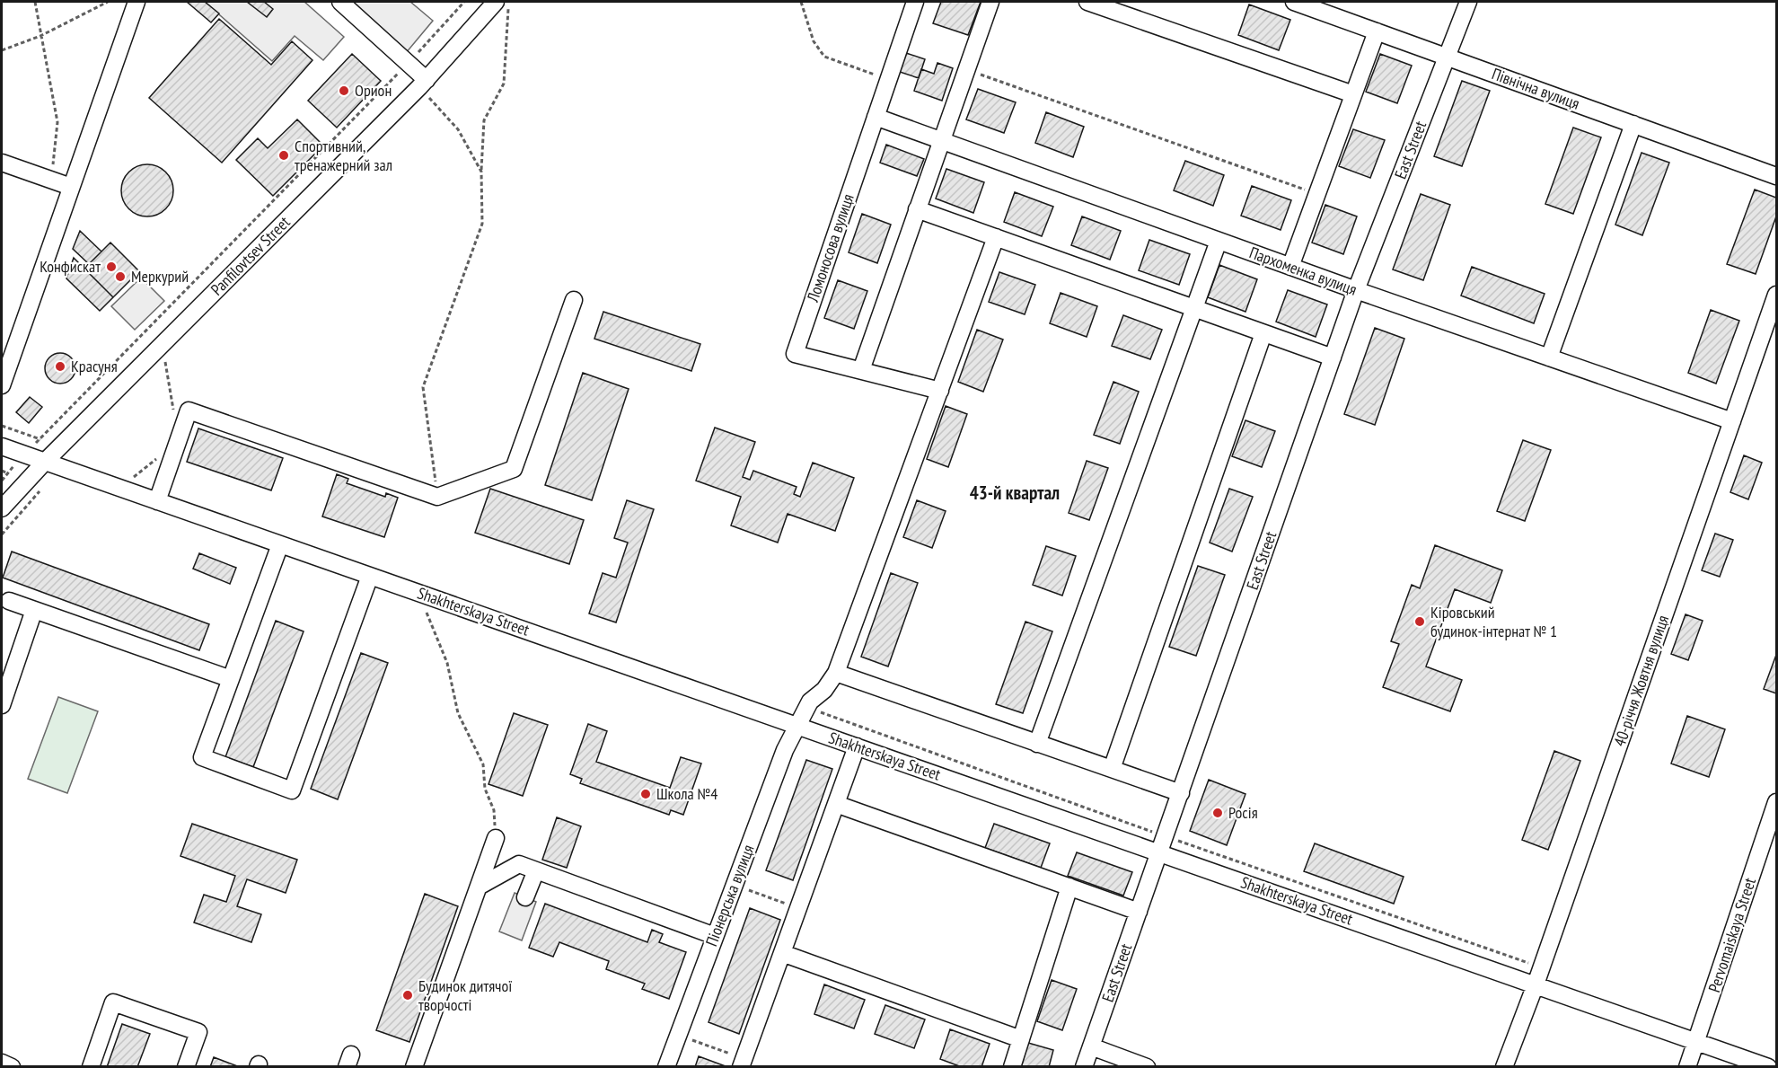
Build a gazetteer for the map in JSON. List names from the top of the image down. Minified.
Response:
{"streets":{"street":["Північна вулиця","East Street","Ломоносова вулиця","Panfilovtsev Street","Пархоменка вулиця","Shakhterskaya Street","40-річчя Жовтня вулиця","Піонерська вулиця","Pervomaiskaya Street"]},"crossings":[["Північна вулиця","East Street"],["East Street","Пархоменка вулиця"],["East Street","Shakhterskaya Street"],["Ломоносова вулиця","Пархоменка вулиця"],["Ломоносова вулиця","Піонерська вулиця"],["Panfilovtsev Street","Shakhterskaya Street"],["Пархоменка вулиця","40-річчя Жовтня вулиця"],["Shakhterskaya Street","40-річчя Жовтня вулиця"],["Shakhterskaya Street","Піонерська вулиця"],["Shakhterskaya Street","Pervomaiskaya Street"]],"districts":["43-й квартал"],"places":["Орион","Спортивний, тренажерний зал","Конфискат","Меркурий","Красуня","Кіровський будинок-інтернат № 1","Школа №4","Росія","Будинок дитячої творчості"]}
